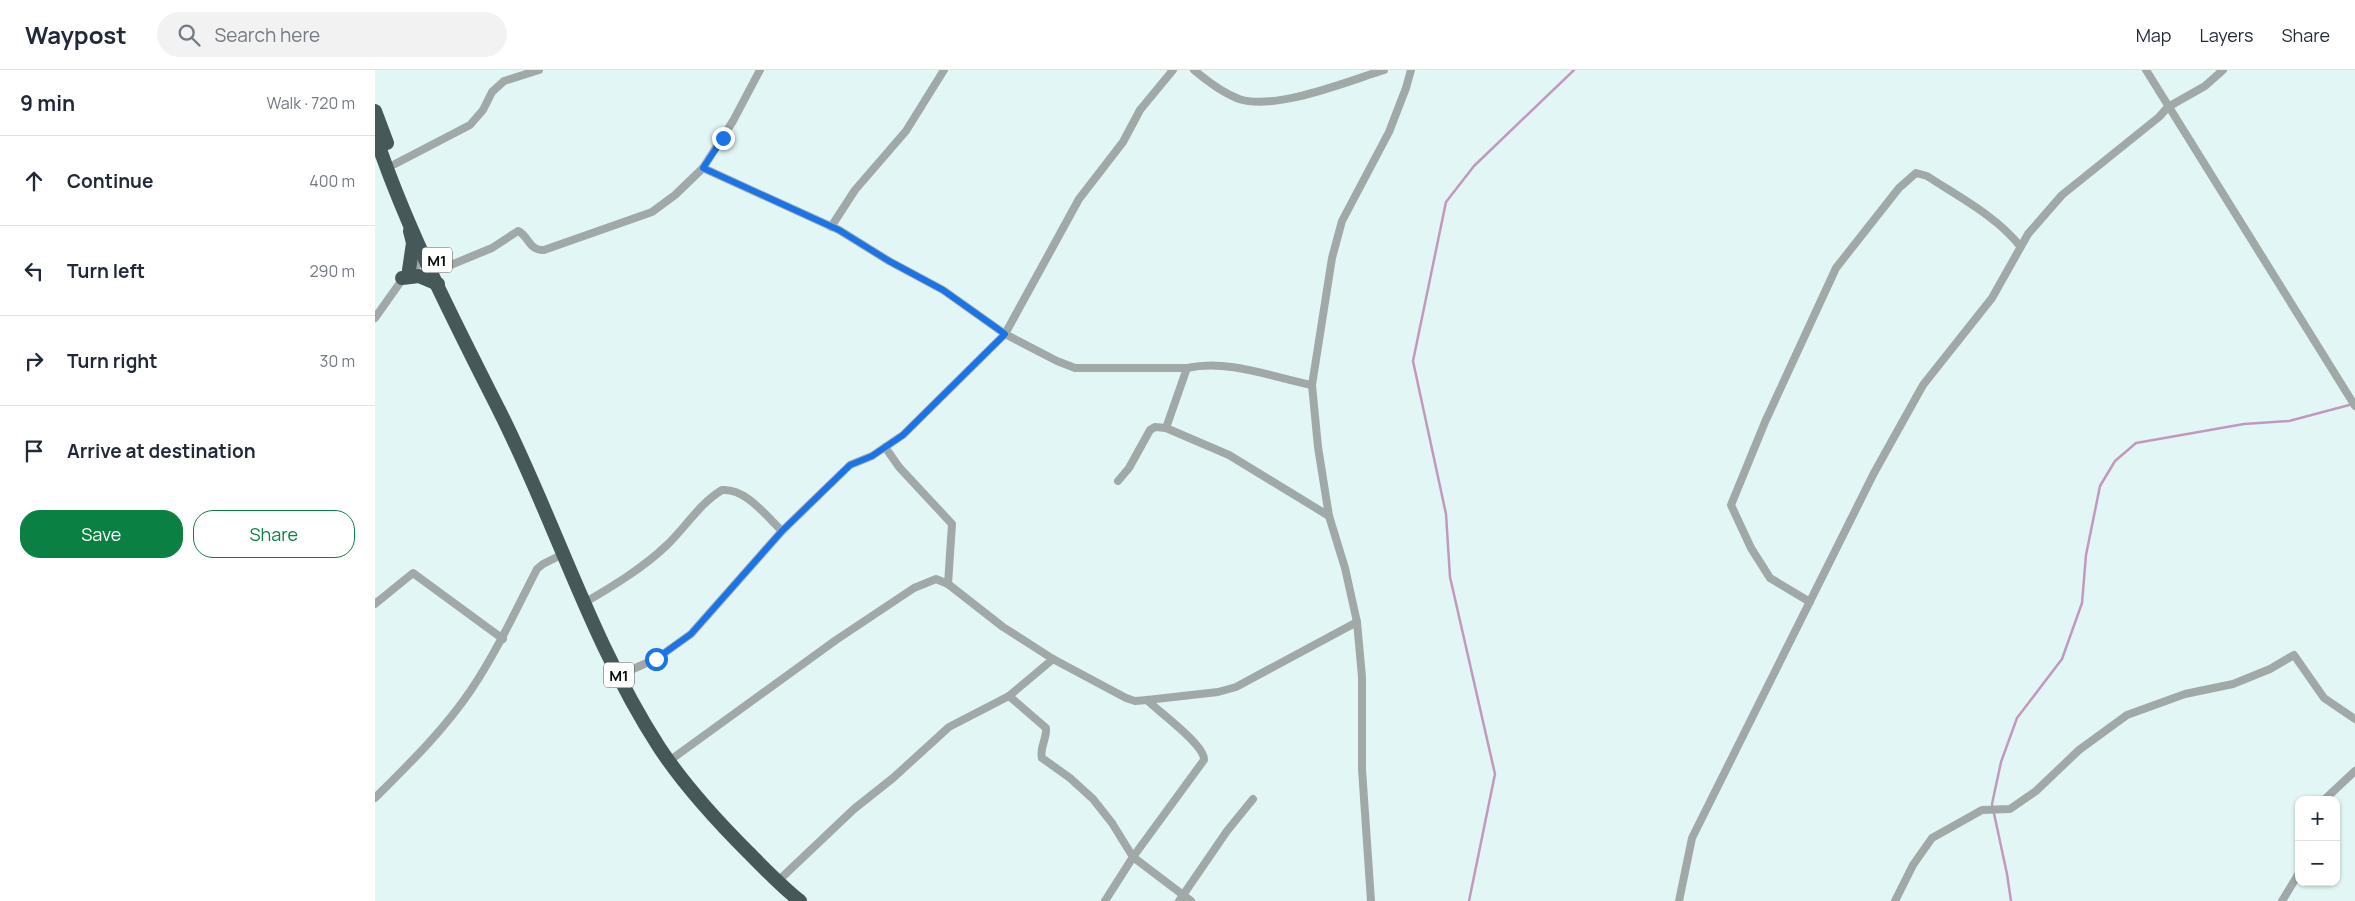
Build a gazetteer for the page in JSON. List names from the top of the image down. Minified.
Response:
{"streets":{"highway":["M1"]},"page":{"header":"Waypost","search":"Search here","nav":["Map","Layers","Share"],"heading":["9 min","Walk · 720 m"],"list":[["Continue","400 m"],["Turn left","290 m"],["Turn right","30 m"],"Arrive at destination"],"buttons":["Save","Share"],"map_buttons":["+","−"]}}
